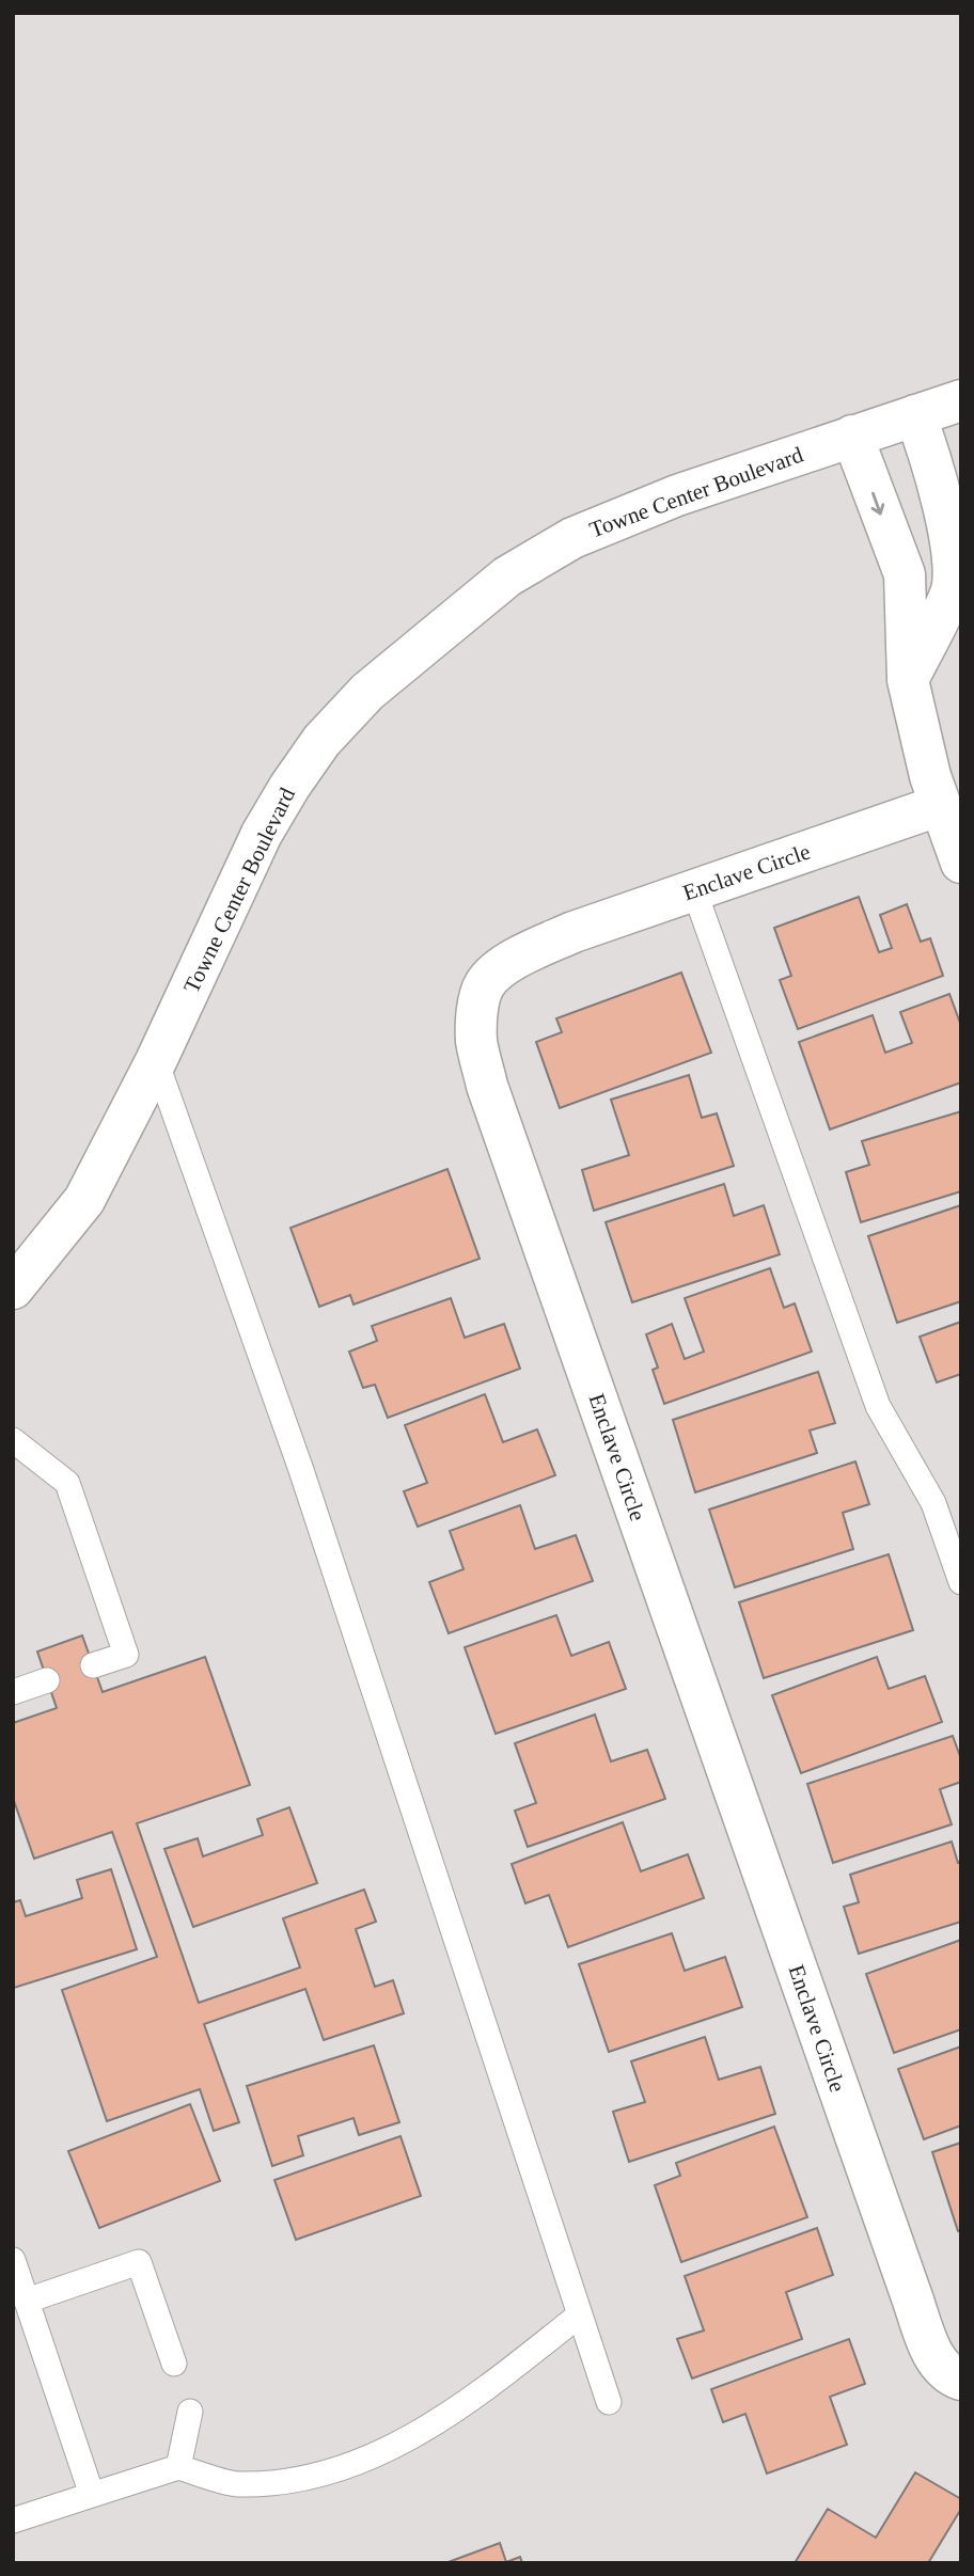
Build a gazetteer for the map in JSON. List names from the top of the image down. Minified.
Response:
{"streets":{"street":["Towne Center Boulevard","Enclave Circle"]}}
